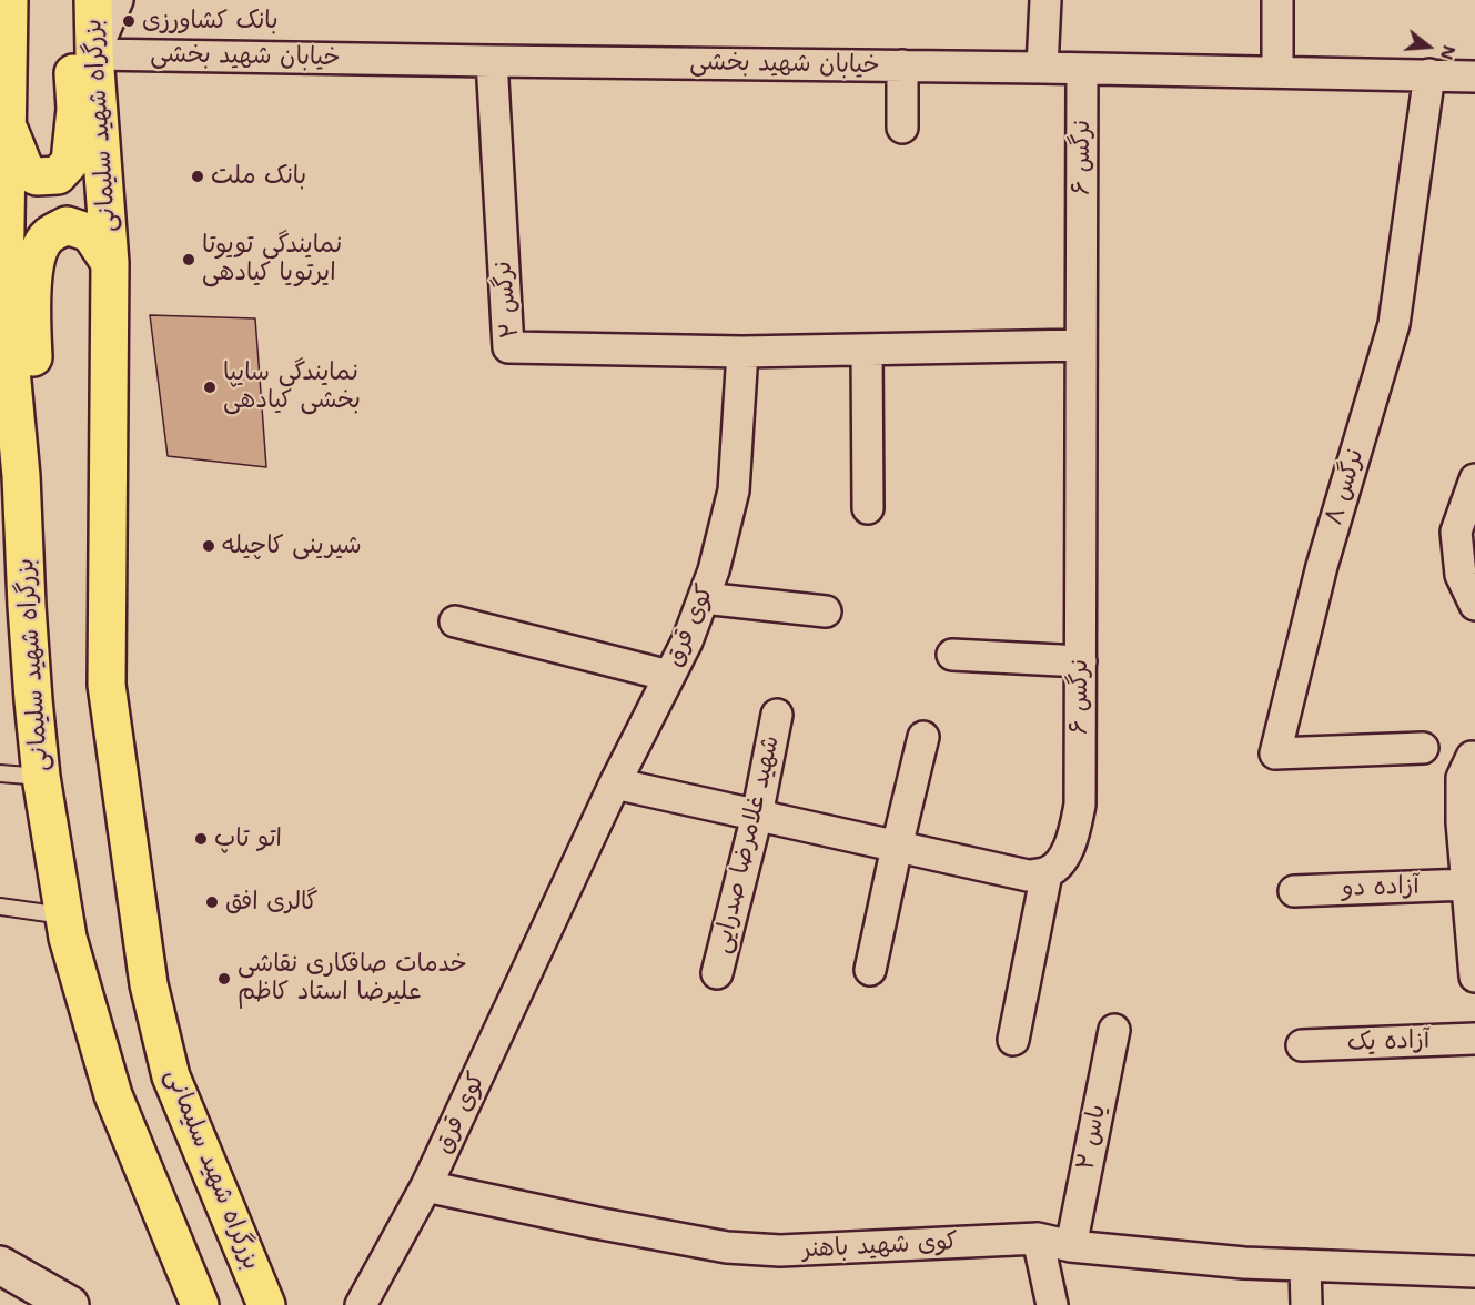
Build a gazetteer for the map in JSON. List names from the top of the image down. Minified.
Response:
{"streets":{"highway":["بزرگراه شهید سلیمانی"],"street":["خیابان شهید بخشی","نرگس ۶","نرگس ۲","نرگس ۸","کوی قرق","شهید غلامرضا صدرایی","آزاده دو","آزاده یک","یاس ۲","کوی شهید باهنر"]},"crossings":[["خیابان شهید بخشی","بزرگراه شهید سلیمانی"],["خیابان شهید بخشی","نرگس ۶"],["خیابان شهید بخشی","نرگس ۲"],["خیابان شهید بخشی","نرگس ۸"],["نرگس ۲","کوی قرق"],["کوی قرق","کوی شهید باهنر"],["یاس ۲","کوی شهید باهنر"]],"places":["بانک کشاورزی","بانک ملت","نمایندگی تویوتا ایرتویا کیادهی","نمایندگی سایپا بخشی کیادهی","شیرینی کاچیله","اتو تاپ","گالری افق","خدمات صافکاری نقاشی علیرضا استاد کاظم"],"north":"right"}
